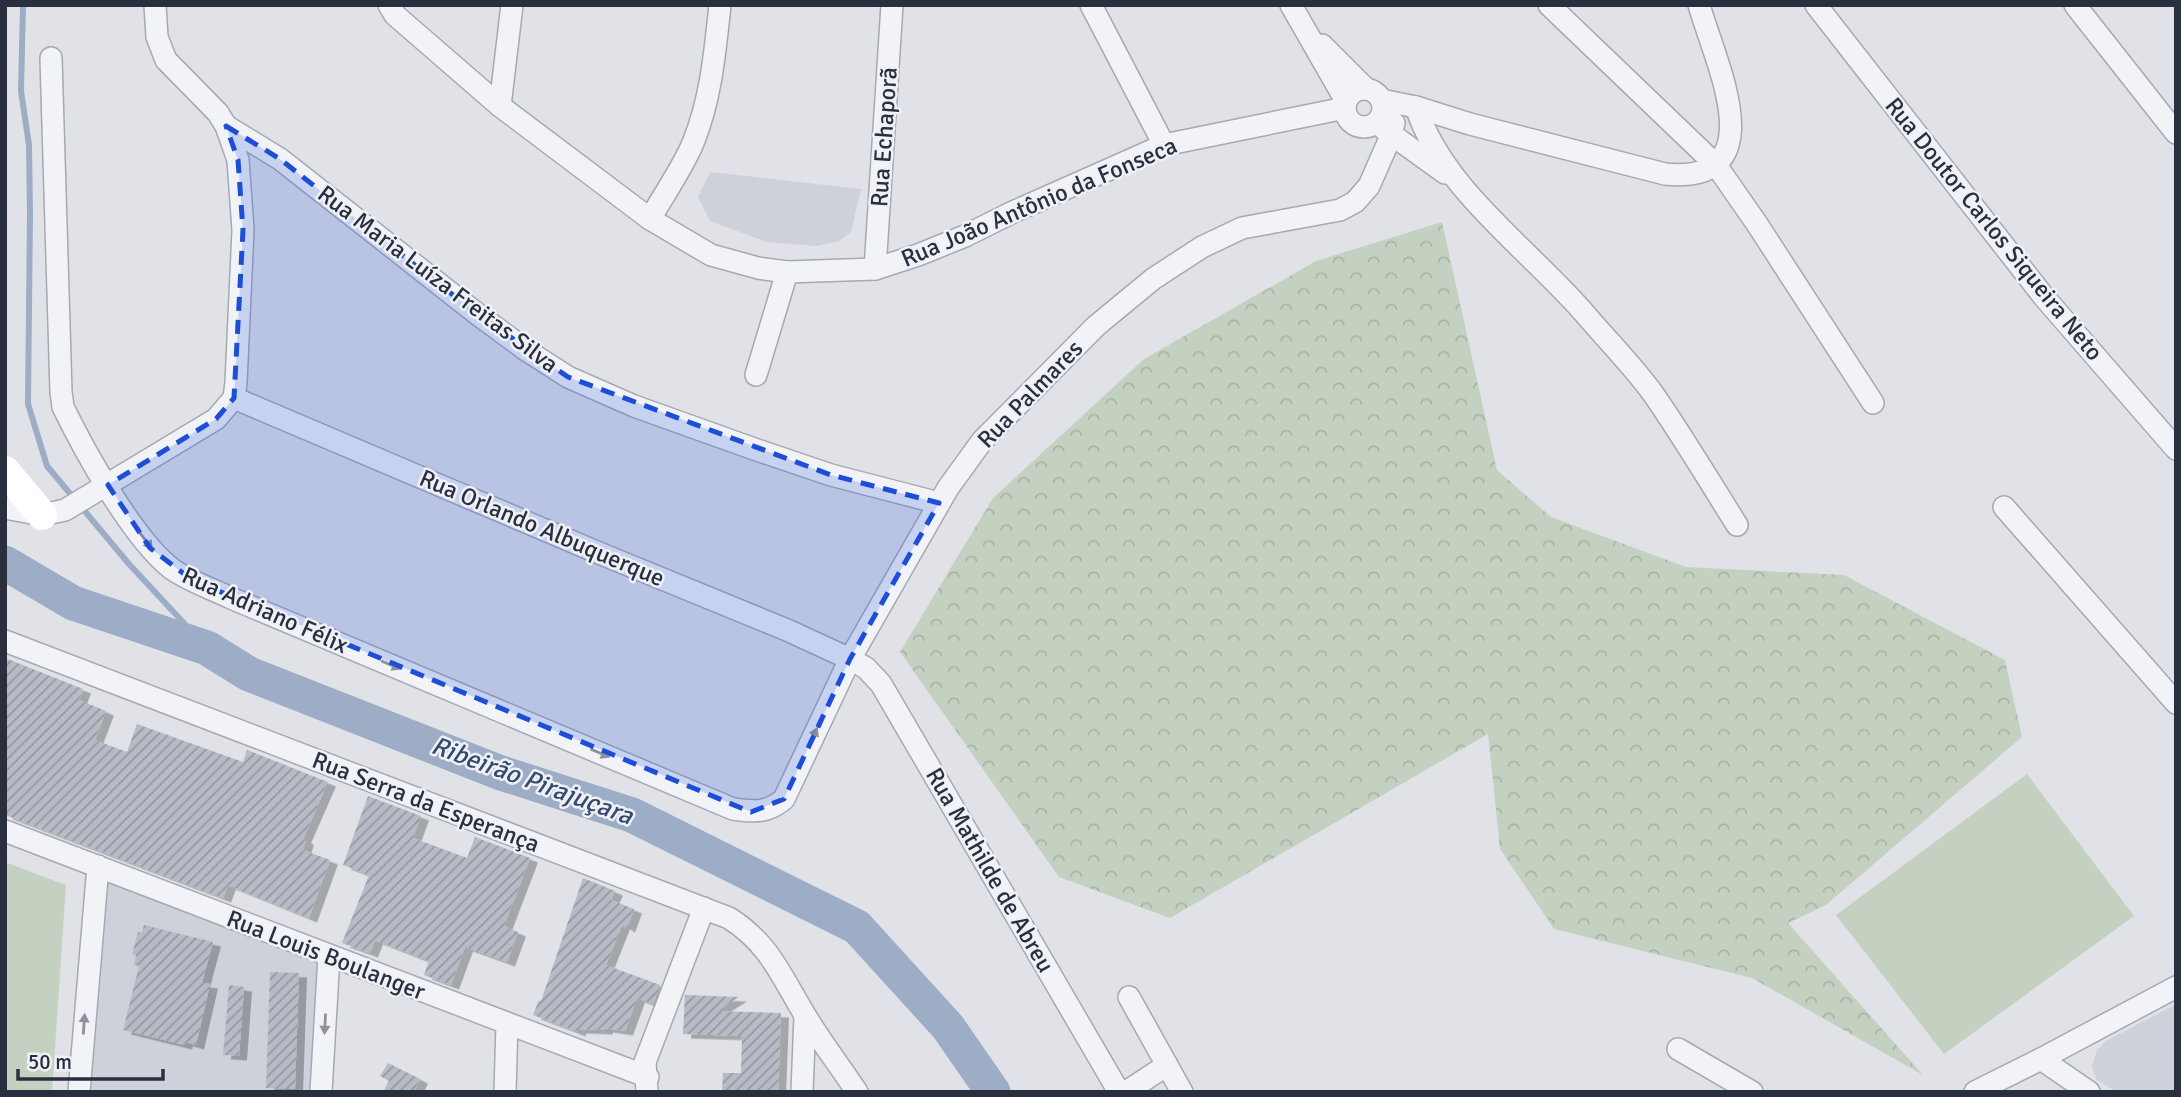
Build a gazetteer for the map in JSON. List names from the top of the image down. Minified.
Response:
{"streets":{"street":["Rua Echaporã","Rua João Antônio da Fonseca","Rua Doutor Carlos Siqueira Neto","Rua Maria Luíza Freitas Silva","Rua Palmares","Rua Orlando Albuquerque","Rua Adriano Félix","Rua Serra da Esperança","Rua Mathilde de Abreu","Rua Louis Boulanger"]},"crossings":[["Rua Echaporã","Rua João Antônio da Fonseca"],["Rua Maria Luíza Freitas Silva","Rua Palmares"],["Rua Palmares","Rua Orlando Albuquerque"],["Rua Palmares","Rua Adriano Félix"],["Rua Palmares","Rua Mathilde de Abreu"],["Rua Orlando Albuquerque","Rua Mathilde de Abreu"]],"one_way":["Rua Adriano Félix"],"water":["Ribeirão Pirajuçara"],"scale_bar":"50 m"}
